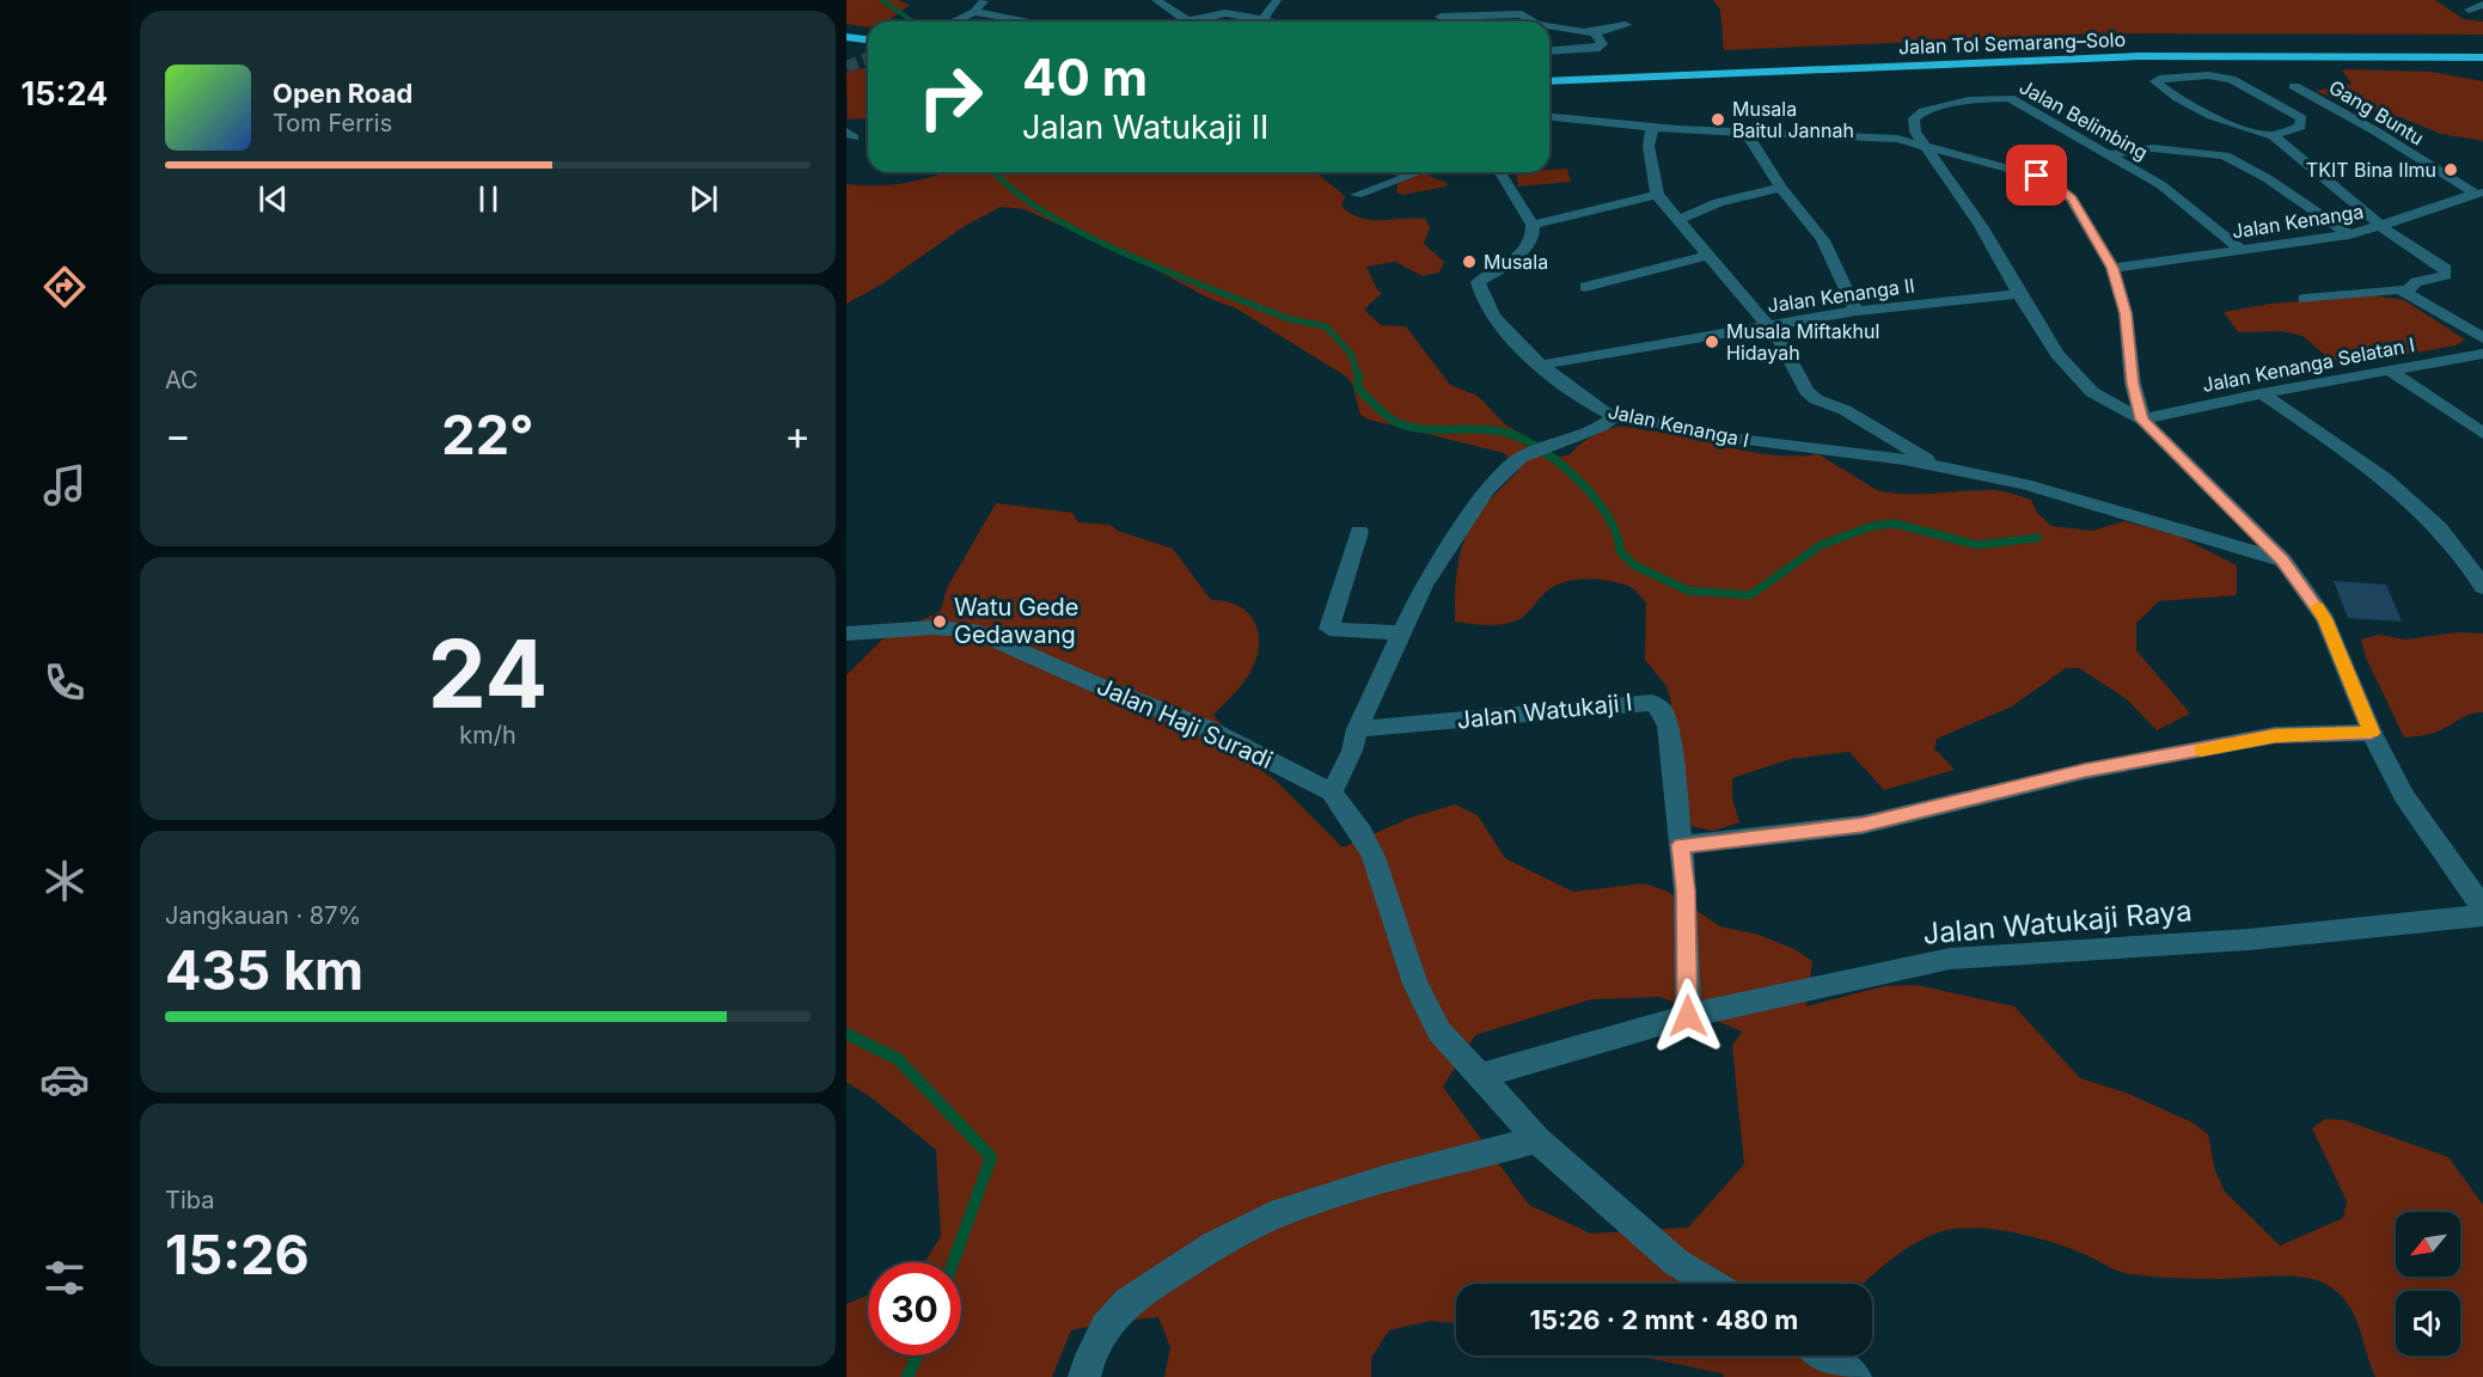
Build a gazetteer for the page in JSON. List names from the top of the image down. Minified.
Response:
{"streets":{"highway":["Jalan Tol Semarang–Solo"],"street":["Gang Buntu","Jalan Belimbing","Jalan Kenanga","Jalan Kenanga II","Jalan Kenanga Selatan I","Jalan Kenanga I","Jalan Watukaji I","Jalan Haji Suradi","Jalan Watukaji Raya"]},"crossings":[["Gang Buntu","Jalan Kenanga"],["Jalan Belimbing","Jalan Kenanga"],["Jalan Kenanga II","Jalan Kenanga I"],["Jalan Watukaji I","Jalan Watukaji Raya"],["Jalan Haji Suradi","Jalan Watukaji Raya"]],"places":["Musala Baitul Jannah","TKIT Bina Ilmu","Musala","Musala Miftakhul Hidayah","Watu Gede Gedawang"],"north":"bottom left","page":{"tabs":"15:24","turn":["40 m","Jalan Watukaji II"],"song":["Open Road","Tom Ferris"],"tile":["AC",["24","km/h"],["Jangkauan · 87%","435 km"],["Tiba","15:26"]],"heat":["−","22°","+"],"limit":"30","trip":"15:26 · 2 mnt · 480 m"}}
